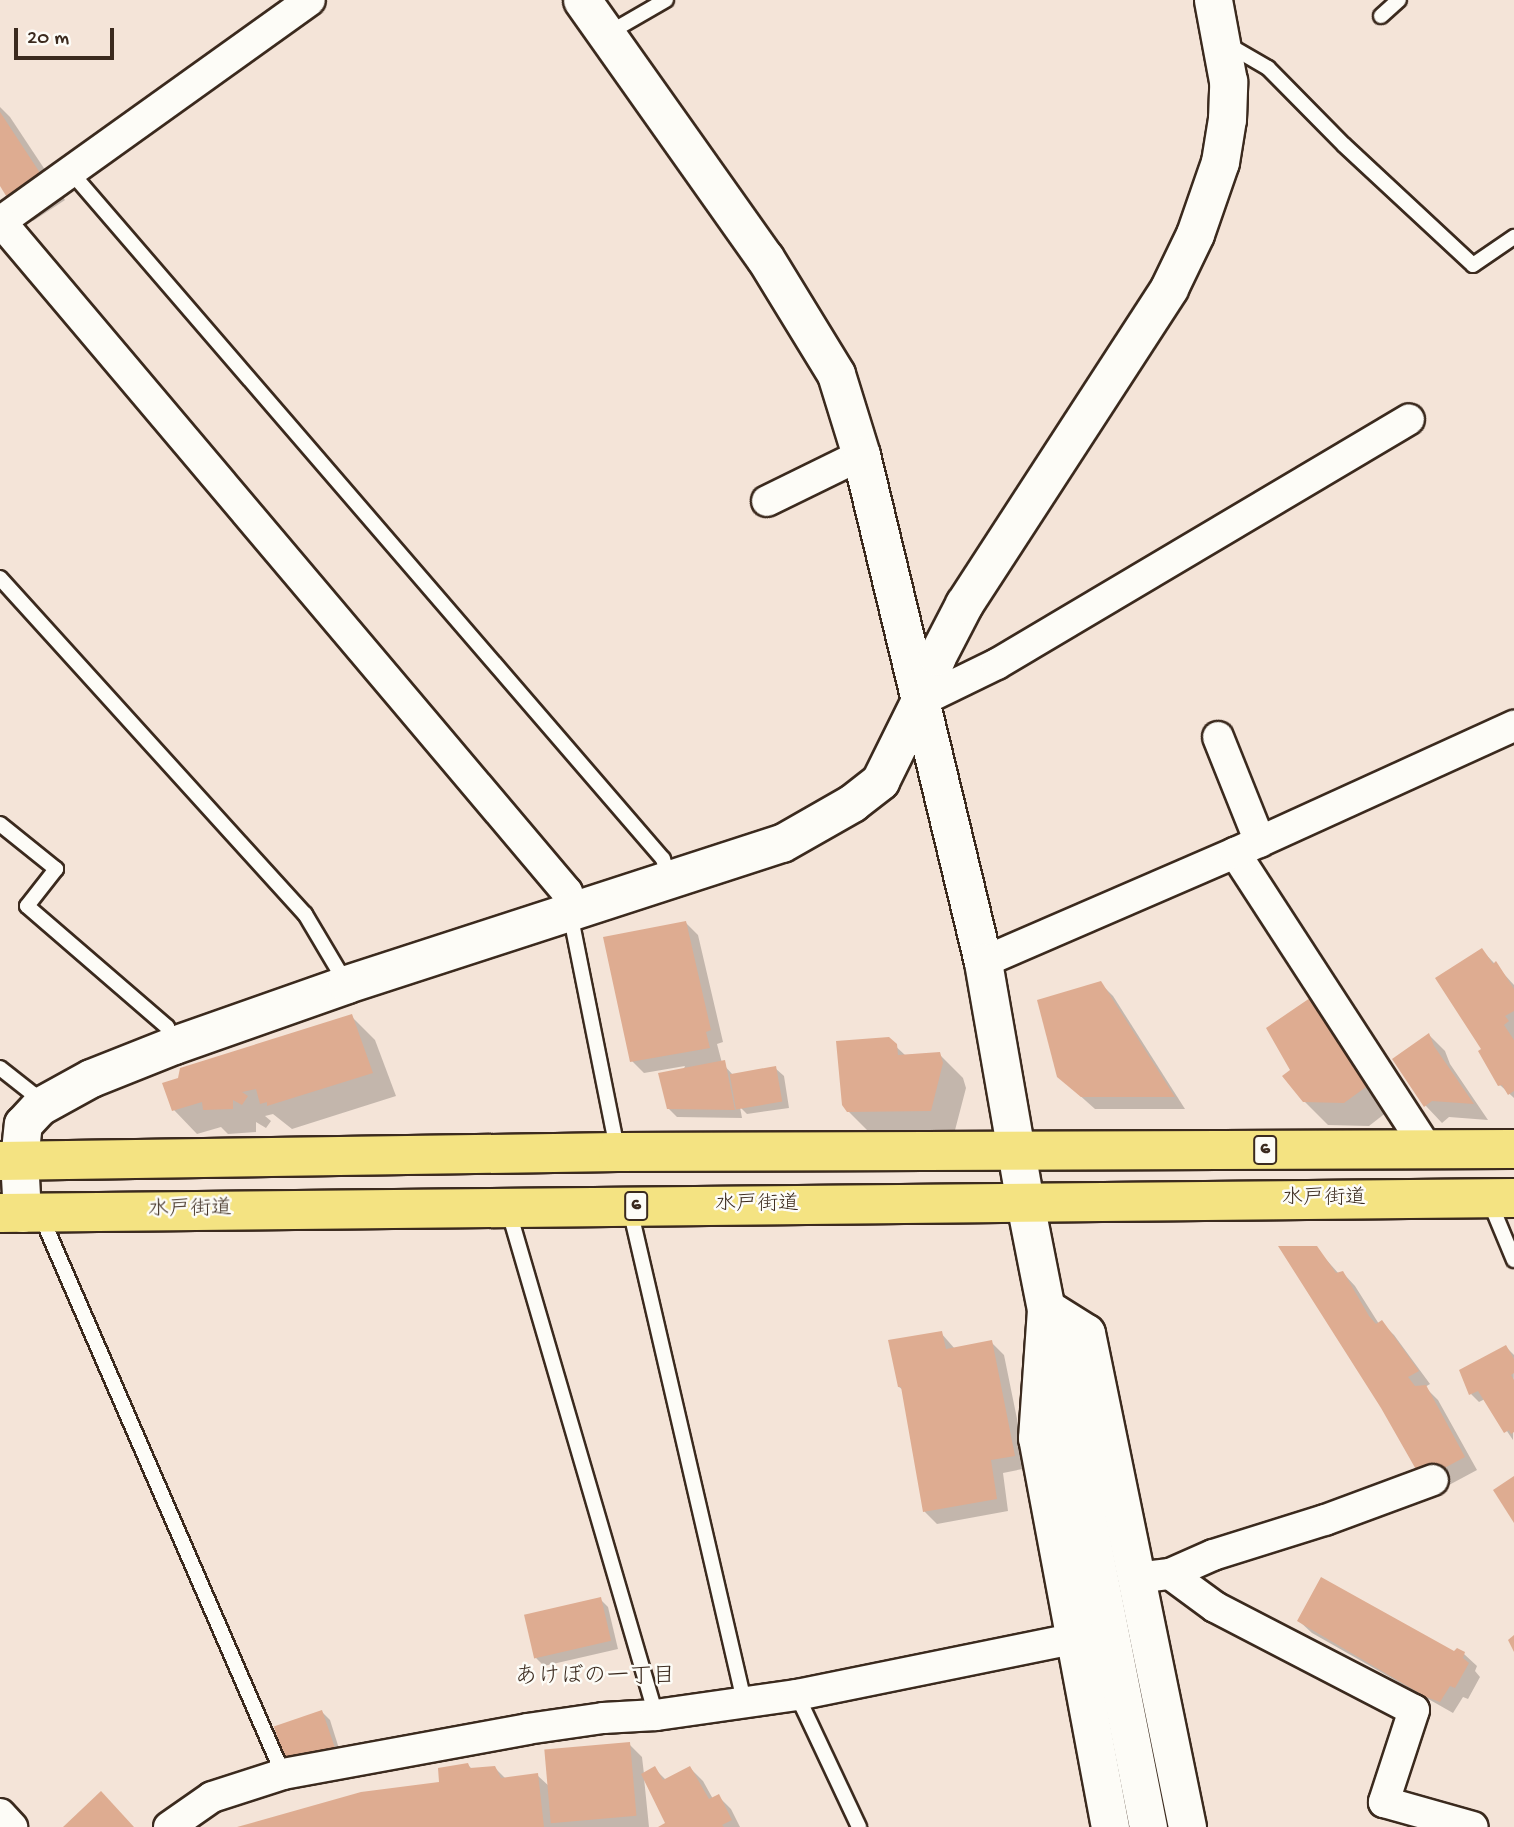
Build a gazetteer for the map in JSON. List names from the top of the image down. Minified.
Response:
{"streets":{"highway":["6","水戸街道"]},"districts":["あけぼの一丁目"],"scale_bar":"20 m"}
